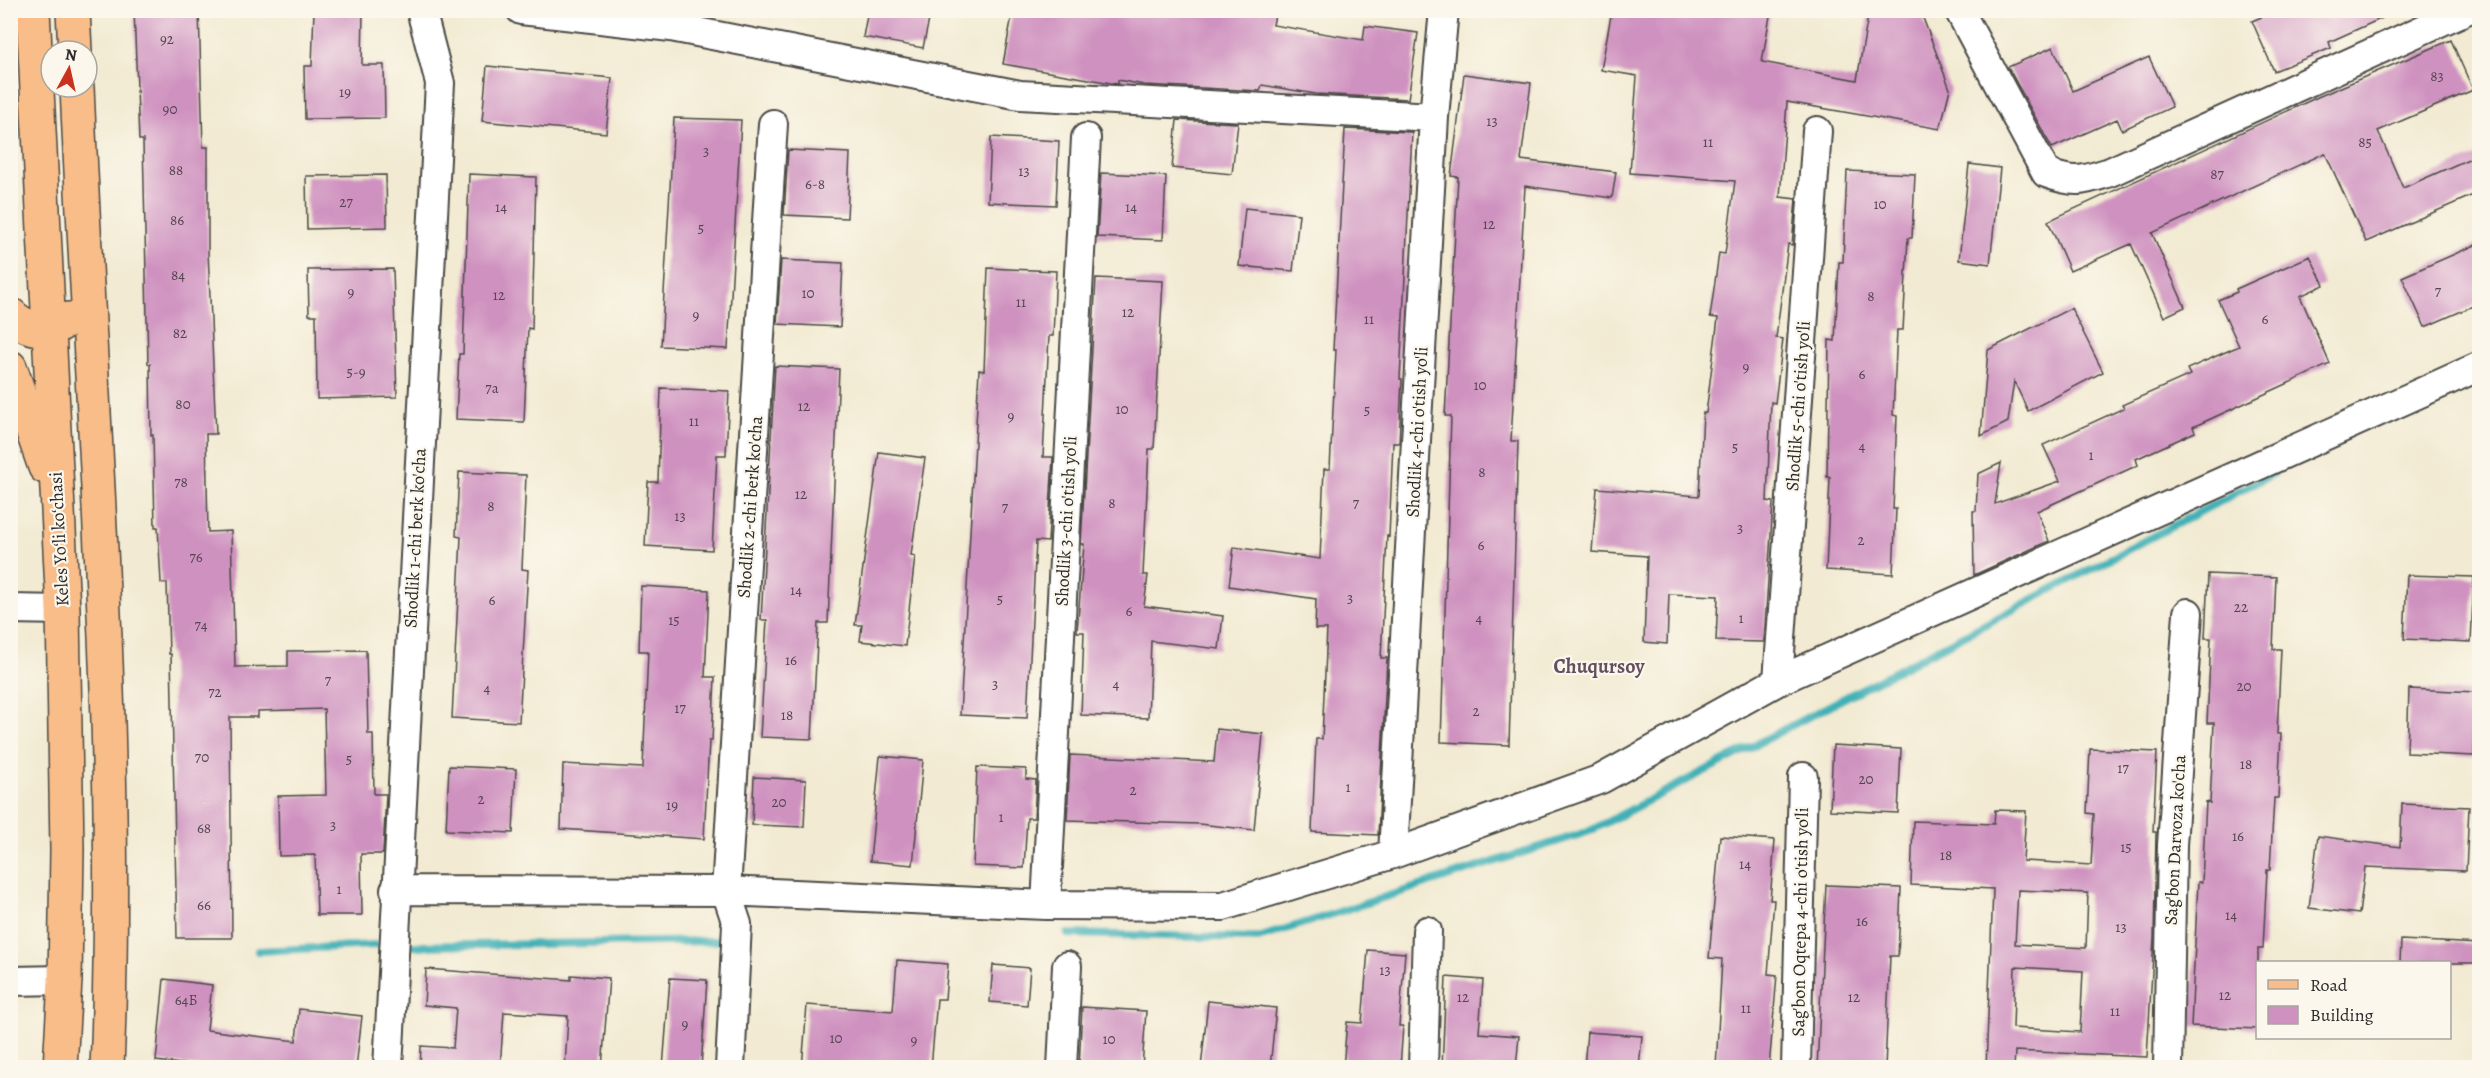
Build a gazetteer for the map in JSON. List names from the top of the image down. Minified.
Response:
{"streets":{"main road":["Keles Yoʻli koʻchasi"],"street":["Shodlik 5-chi o'tish yo'li","Shodlik 4-chi o'tish yo'li","Shodlik 2-chi berk ko'cha","Shodlik 3-chi o'tish yo'li","Shodlik 1-chi berk ko'cha","Sag'bon Darvoza ko'cha","Sag'bon Oqtepa 4-chi o'tish yo'li"]},"districts":["Chuqursoy"],"house_numbers":["92","83","19","90","13","11","85","3","88","13","87","6-8","27","10","14","14","86","12","5","84","7","9","10","12","8","11","12","9","11","6","82","9","5-9","6","10","7a","80","12","10","5","9","11","4","5","1","8","78","12","8","7","8","7","13","3","2","6","76","14","3","5","6","22","6","4","1","15","74","16","7","3","4","20","4","72","17","2","18","70","5","18","17","20","1","2","2","20","19","1","3","68","16","15","18","14","1","66","14","16","13","13","12","12","12","64Б","11","11","9","10","10","9"],"legend":["Road","Building"],"north":"top"}
